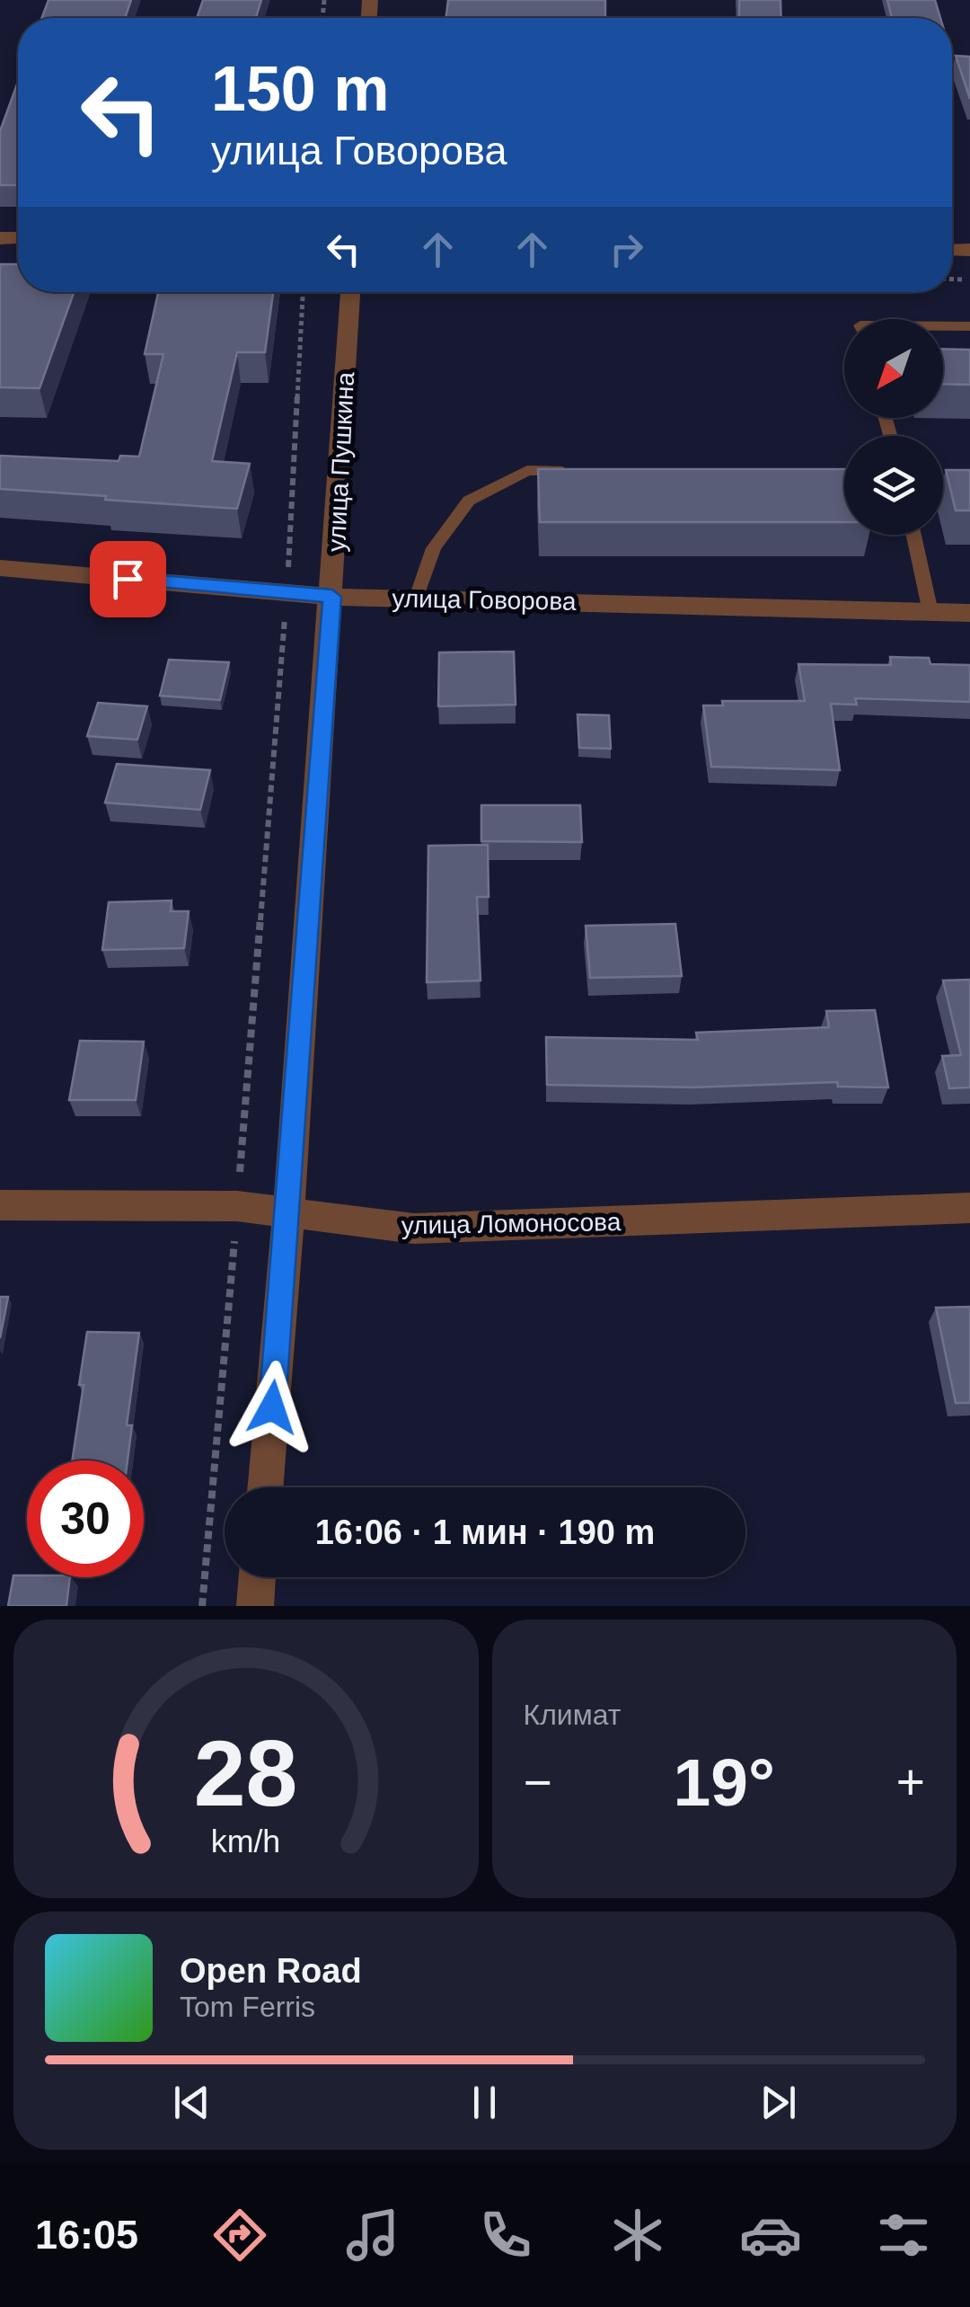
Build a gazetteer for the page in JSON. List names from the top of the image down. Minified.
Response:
{"streets":{"street":["улица Пушкина","улица Говорова","улица Ломоносова"]},"crossings":[["улица Пушкина","улица Говорова"],["улица Пушкина","улица Ломоносова"]],"north":"bottom left","page":{"turn":["150 m","улица Говорова"],"limit":"30","trip":"16:06 · 1 мин · 190 m","tile":"Климат","heat":["−","19°","+"],"song":["Open Road","Tom Ferris"],"tabs":"16:05","gauge":["28","km/h"]}}
